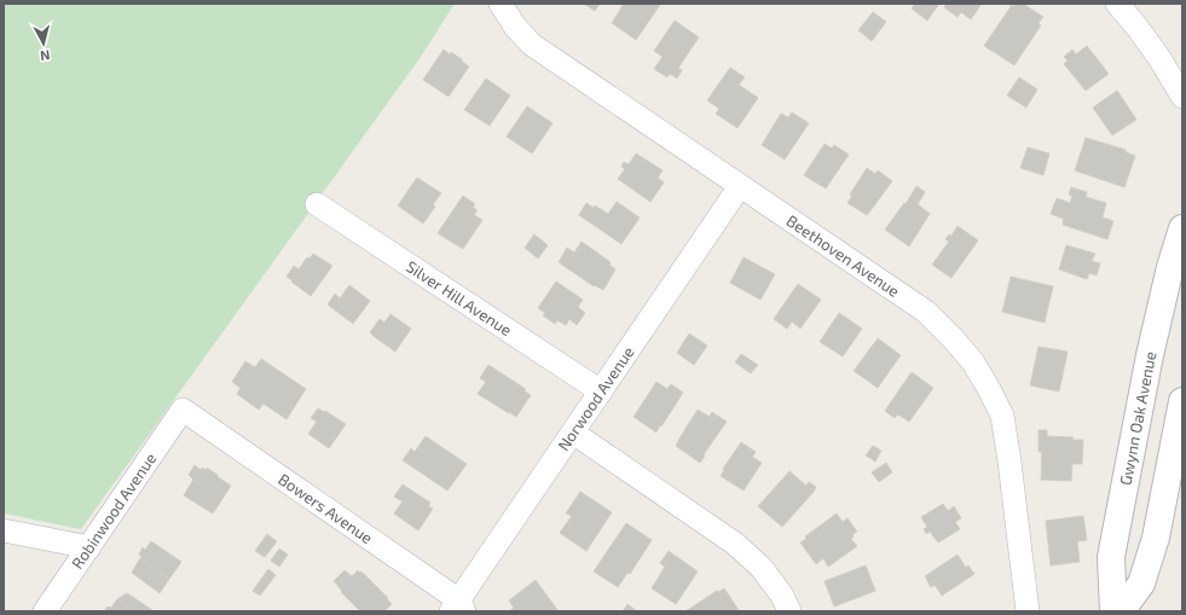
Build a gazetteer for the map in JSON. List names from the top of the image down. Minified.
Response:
{"streets":{"main road":["Gwynn Oak Avenue"],"street":["Beethoven Avenue","Silver Hill Avenue","Norwood Avenue","Bowers Avenue","Robinwood Avenue"]},"crossings":[["Beethoven Avenue","Norwood Avenue"],["Silver Hill Avenue","Norwood Avenue"],["Norwood Avenue","Bowers Avenue"],["Bowers Avenue","Robinwood Avenue"]],"north":"bottom"}
